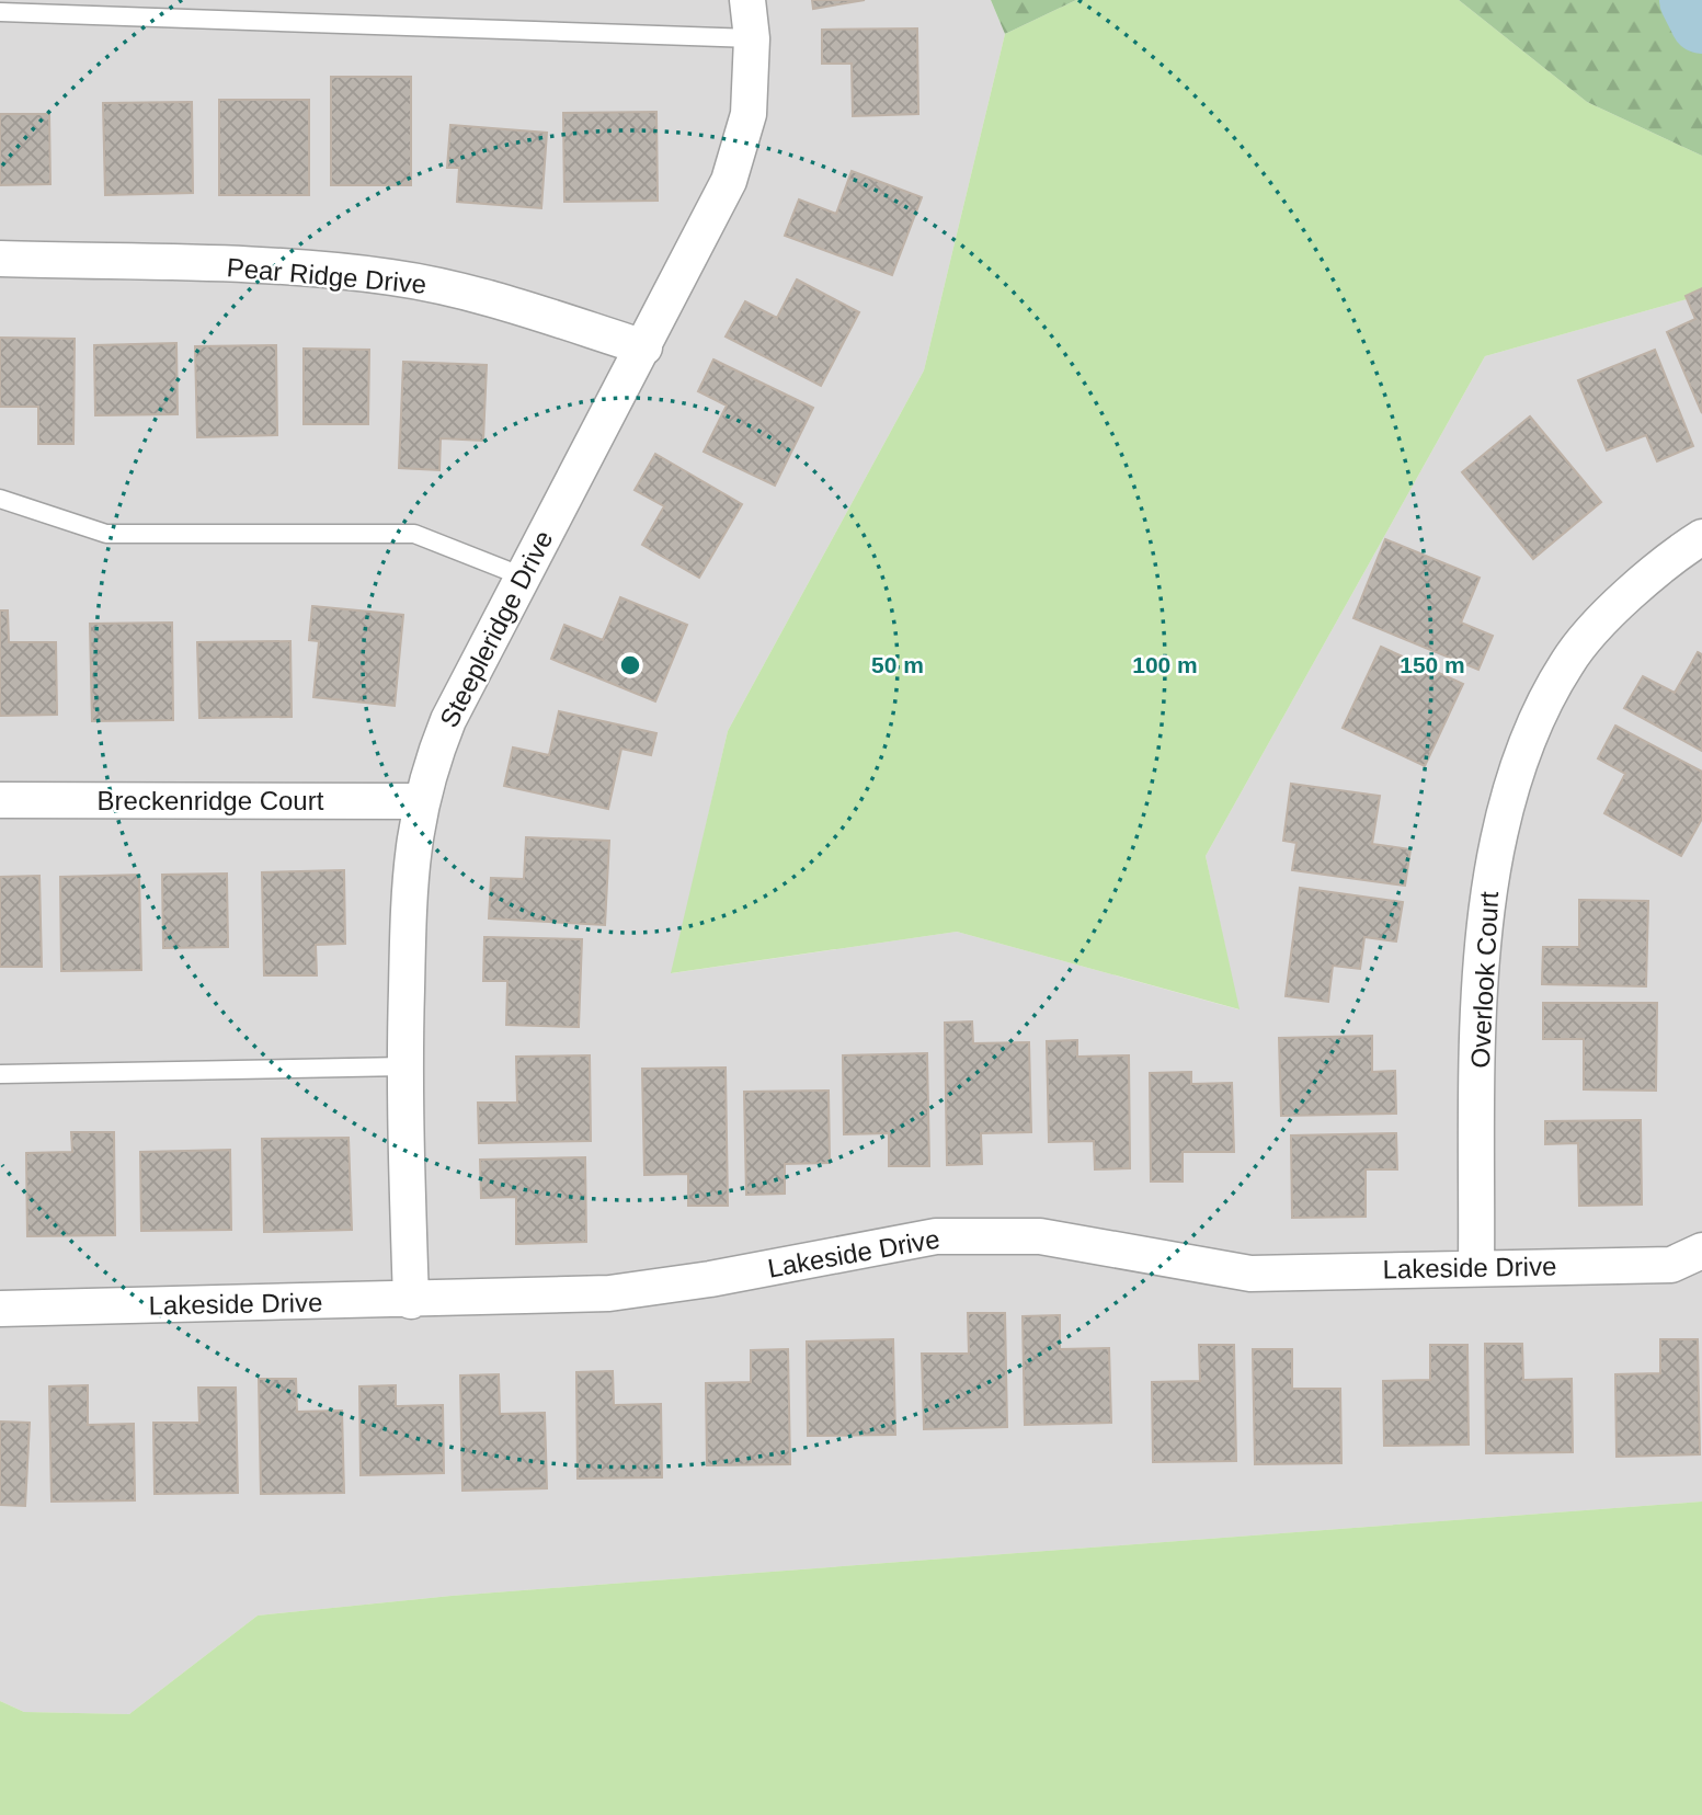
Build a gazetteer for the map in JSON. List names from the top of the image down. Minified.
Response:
{"streets":{"street":["Pear Ridge Drive","Steepleridge Drive","Breckenridge Court","Overlook Court","Lakeside Drive"]},"crossings":[["Pear Ridge Drive","Steepleridge Drive"],["Steepleridge Drive","Breckenridge Court"],["Steepleridge Drive","Lakeside Drive"],["Overlook Court","Lakeside Drive"]],"rings":["50 m","100 m","150 m"]}
